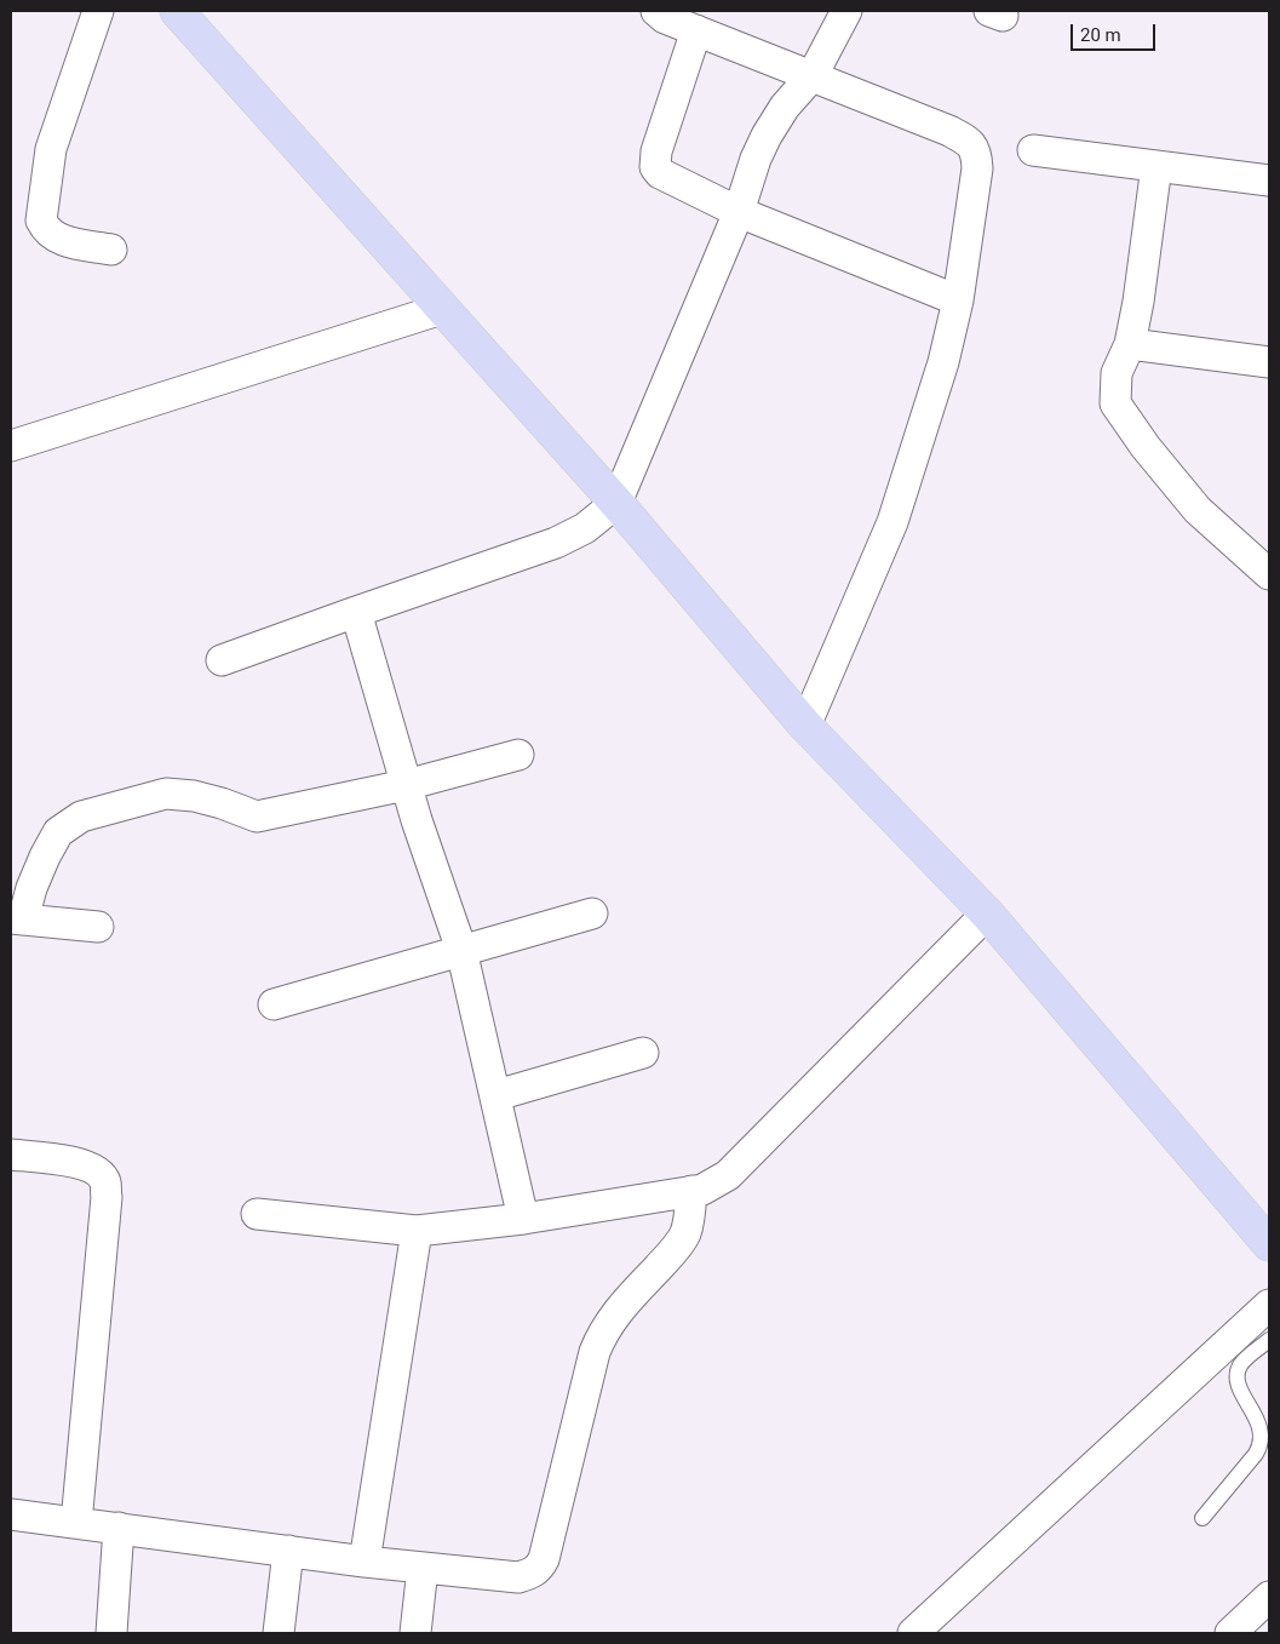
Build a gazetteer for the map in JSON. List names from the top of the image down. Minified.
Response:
{"scale_bar":"20 m"}
